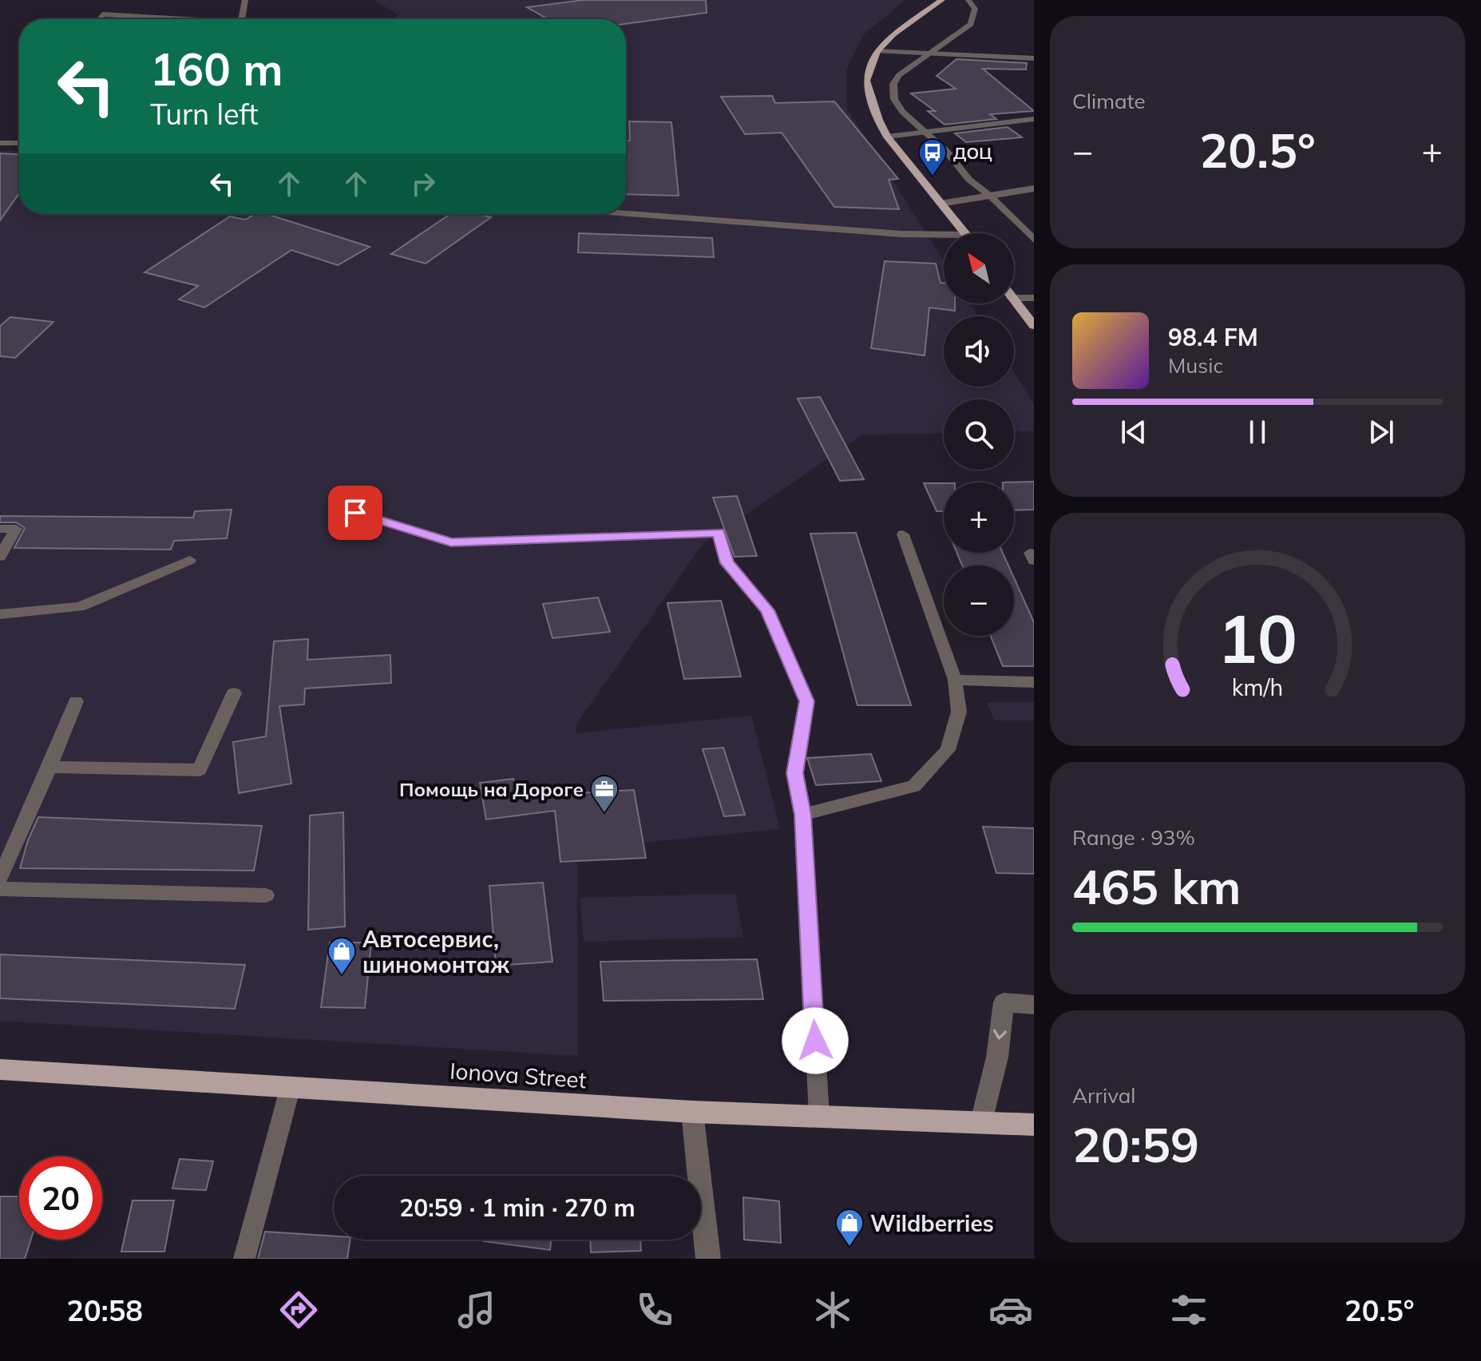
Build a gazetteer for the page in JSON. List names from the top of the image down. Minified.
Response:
{"streets":{"main road":["Ionova Street"]},"places":{"bus stop":["ДОЦ"],"office":["Помощь на Дороге"],"shop":["Автосервис, шиномонтаж","Wildberries"]},"north":"top left","page":{"tile":["Climate",["Range · 93%","465 km"],["Arrival","20:59"]],"turn":["160 m","Turn left"],"heat":["−","20.5°","+"],"map_buttons":["+","−"],"song":["98.4 FM","Music"],"limit":"20","trip":"20:59 · 1 min · 270 m","tabs":["20:58","20.5°"],"gauge":["10","km/h"]}}
